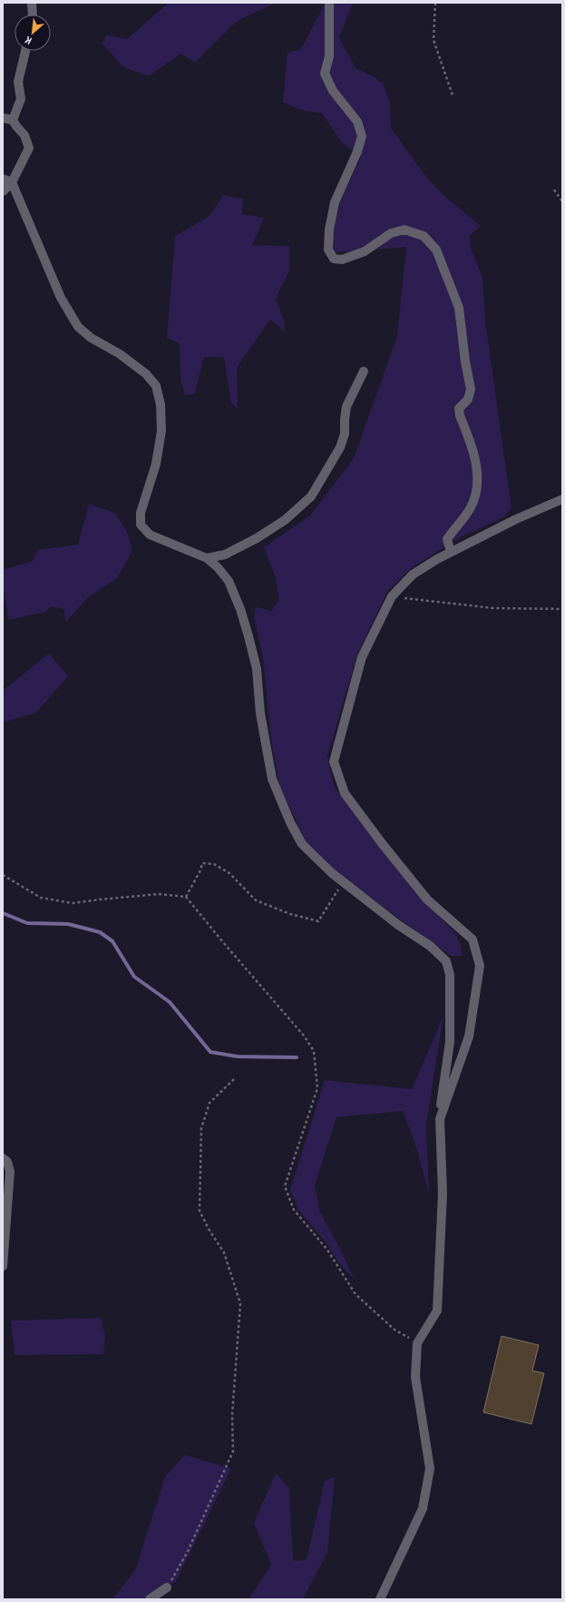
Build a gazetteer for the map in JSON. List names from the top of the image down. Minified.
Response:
{"north":"bottom left"}
